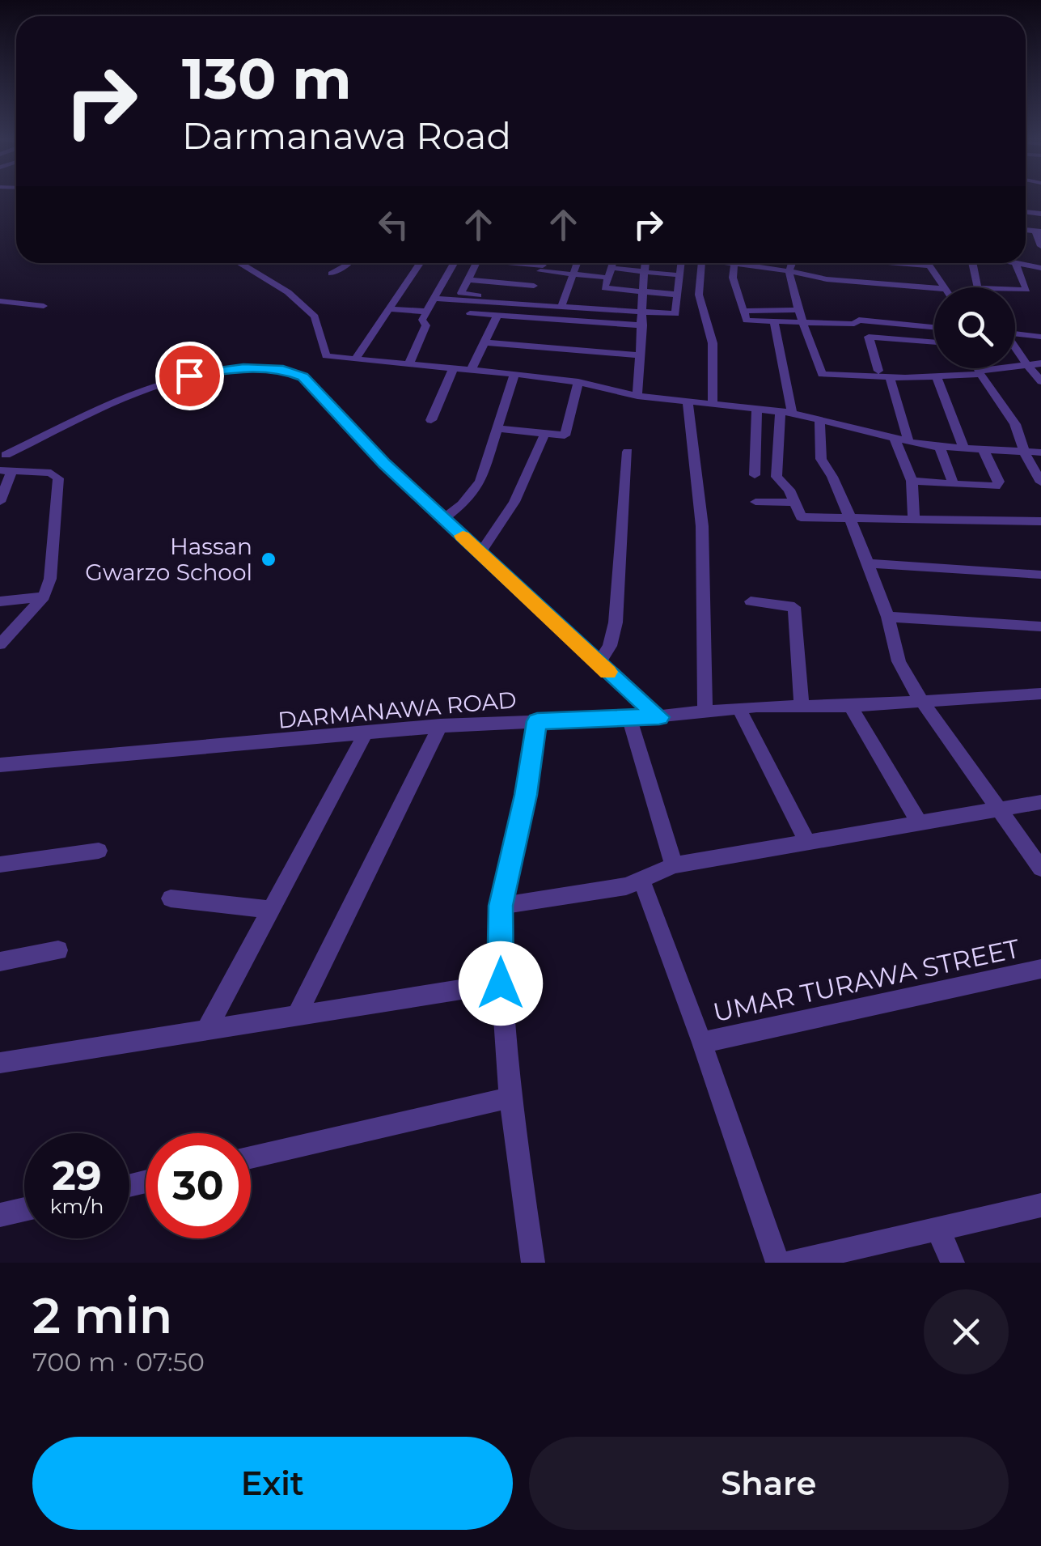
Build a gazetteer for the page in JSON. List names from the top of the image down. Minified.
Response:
{"streets":{"street":["DARMANAWA ROAD","UMAR TURAWA STREET"]},"places":["Hassan Gwarzo School"],"page":{"turn":["130 m","Darmanawa Road"],"speed":"29 km/h","limit":"30","heading":["2 min","700 m · 07:50"],"buttons":["Exit","Share"]}}
